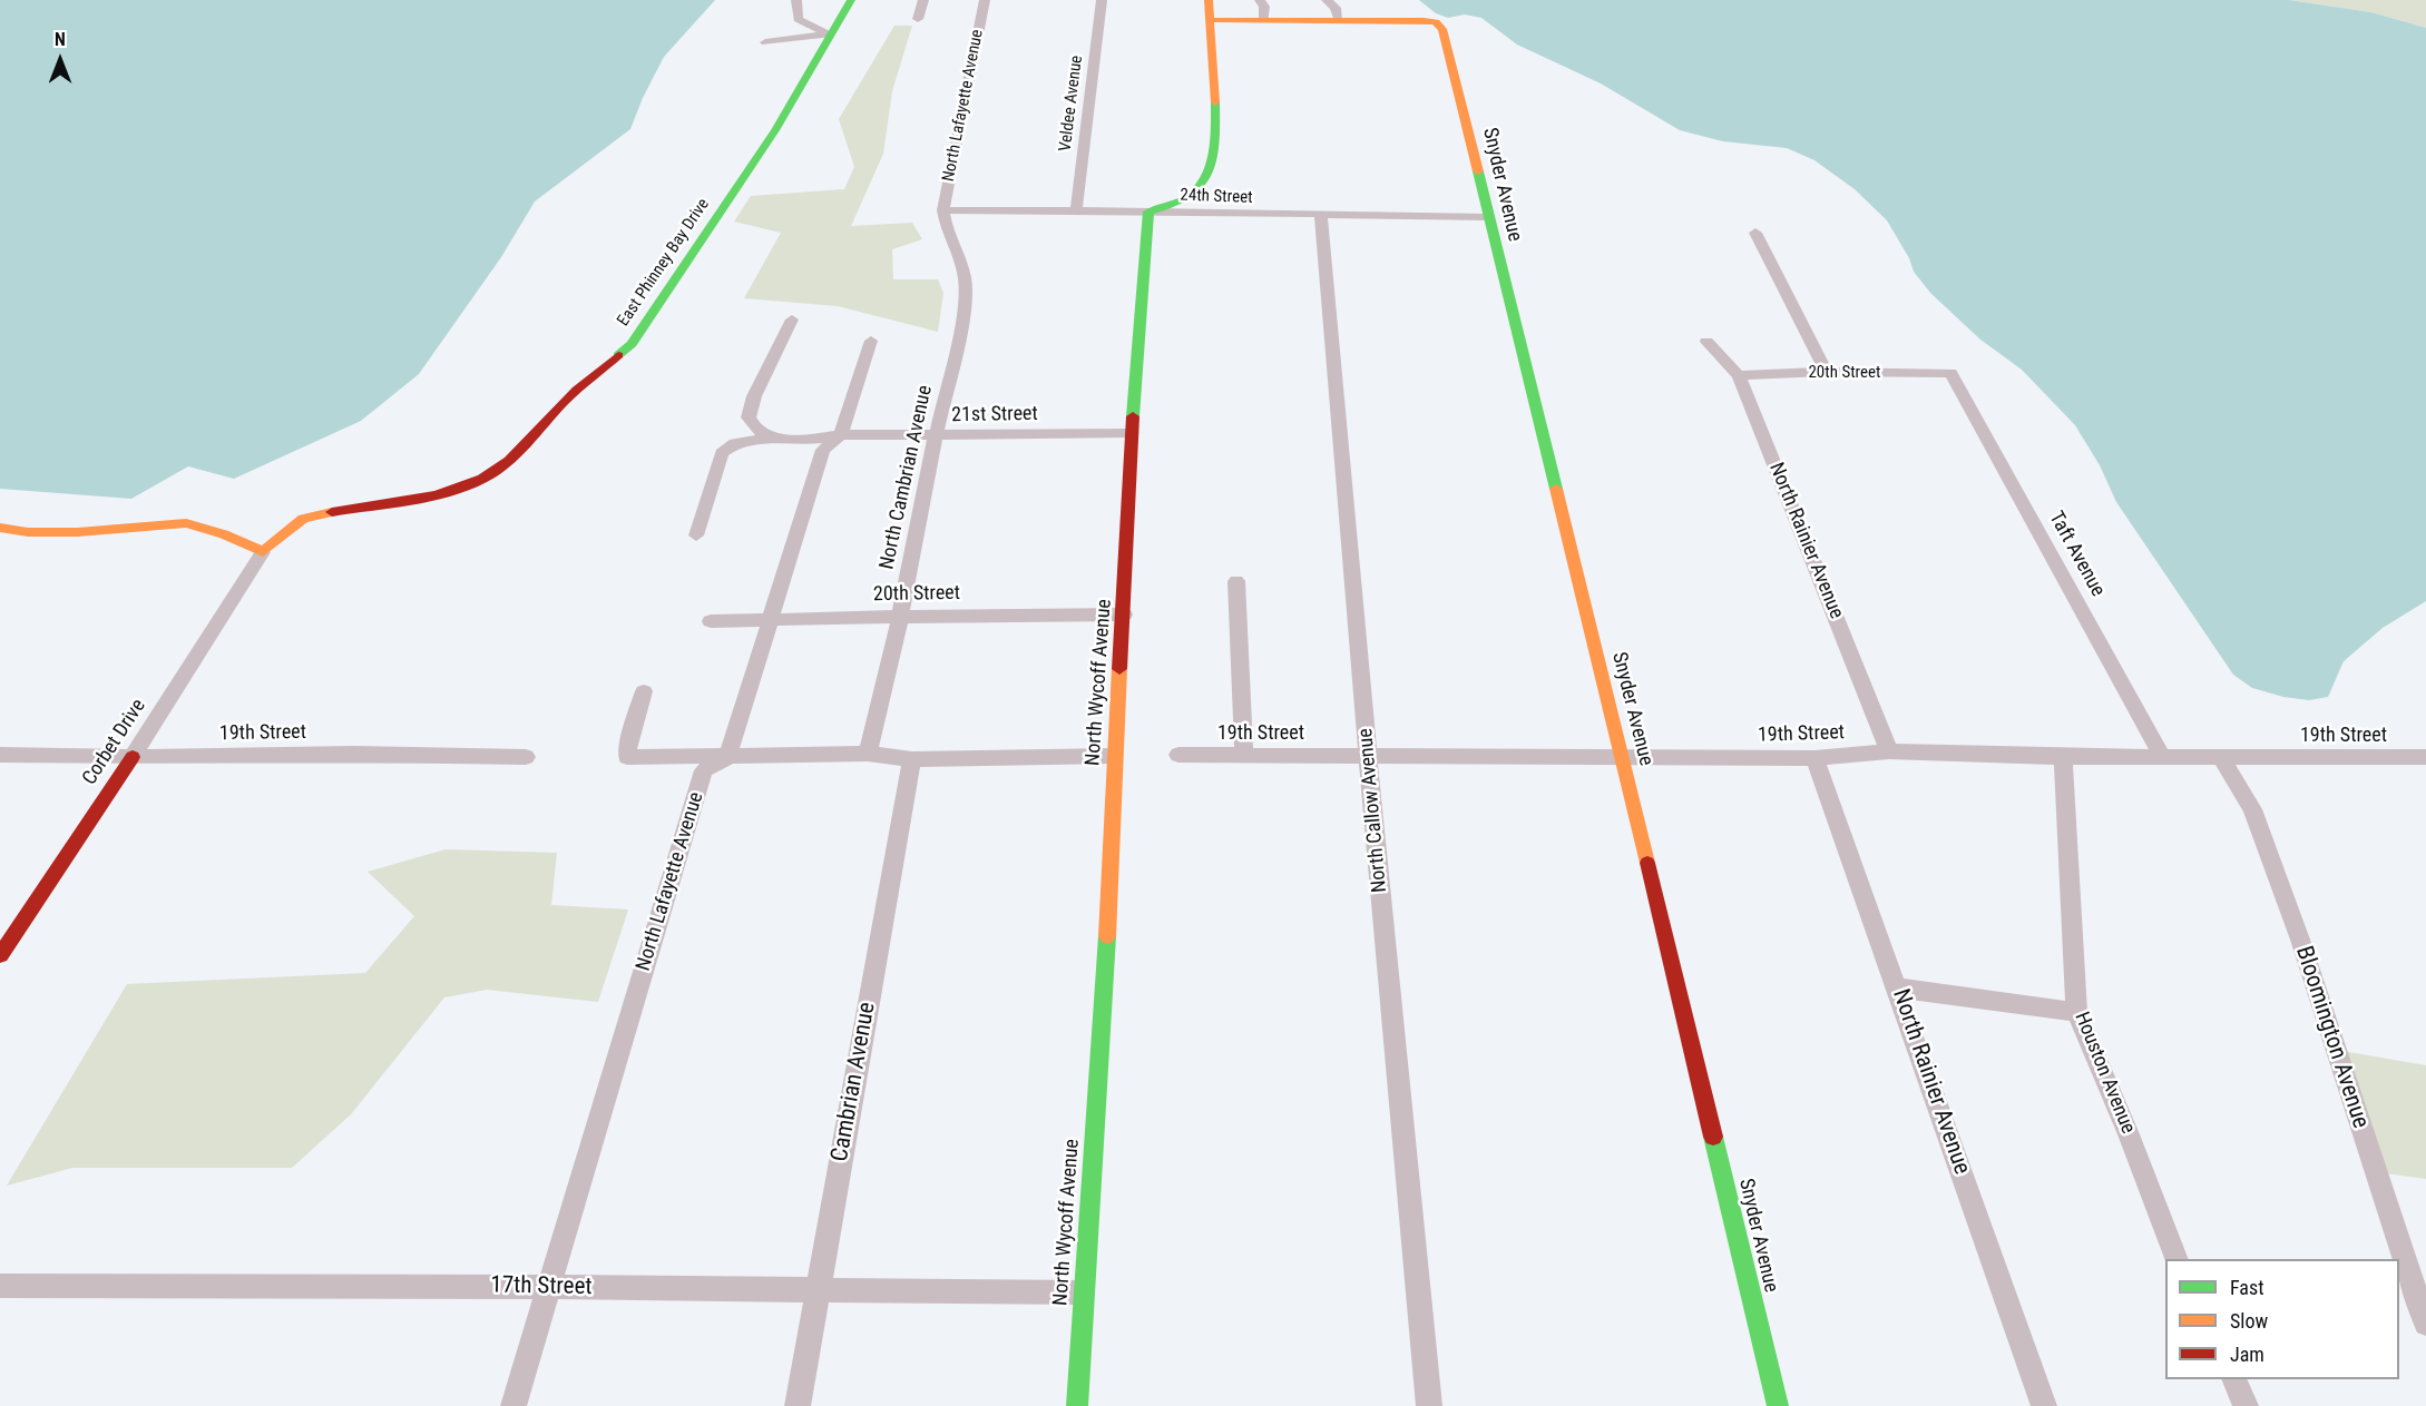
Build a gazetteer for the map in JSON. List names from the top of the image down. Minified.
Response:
{"streets":{"street":["Veldee Avenue","North Lafayette Avenue","Snyder Avenue","24th Street","East Phinney Bay Drive","20th Street","21st Street","North Cambrian Avenue","North Rainier Avenue","Taft Avenue","North Wycoff Avenue","19th Street","Corbet Drive","North Callow Avenue","Bloomington Avenue","Houston Avenue","Cambrian Avenue","17th Street"]},"crossings":[["Veldee Avenue","24th Street"],["North Lafayette Avenue","24th Street"],["North Lafayette Avenue","North Cambrian Avenue"],["North Lafayette Avenue","17th Street"],["Snyder Avenue","24th Street"],["Snyder Avenue","19th Street"],["24th Street","North Cambrian Avenue"],["24th Street","North Wycoff Avenue"],["24th Street","North Callow Avenue"],["East Phinney Bay Drive","Corbet Drive"],["20th Street","North Cambrian Avenue"],["20th Street","North Rainier Avenue"],["20th Street","Taft Avenue"],["20th Street","North Wycoff Avenue"],["21st Street","North Cambrian Avenue"],["21st Street","North Wycoff Avenue"],["North Rainier Avenue","19th Street"],["Taft Avenue","19th Street"],["North Wycoff Avenue","17th Street"],["19th Street","Corbet Drive"],["19th Street","North Callow Avenue"],["19th Street","Bloomington Avenue"],["19th Street","Houston Avenue"],["Cambrian Avenue","17th Street"]],"legend":["Fast","Slow","Jam"],"north":"top"}
